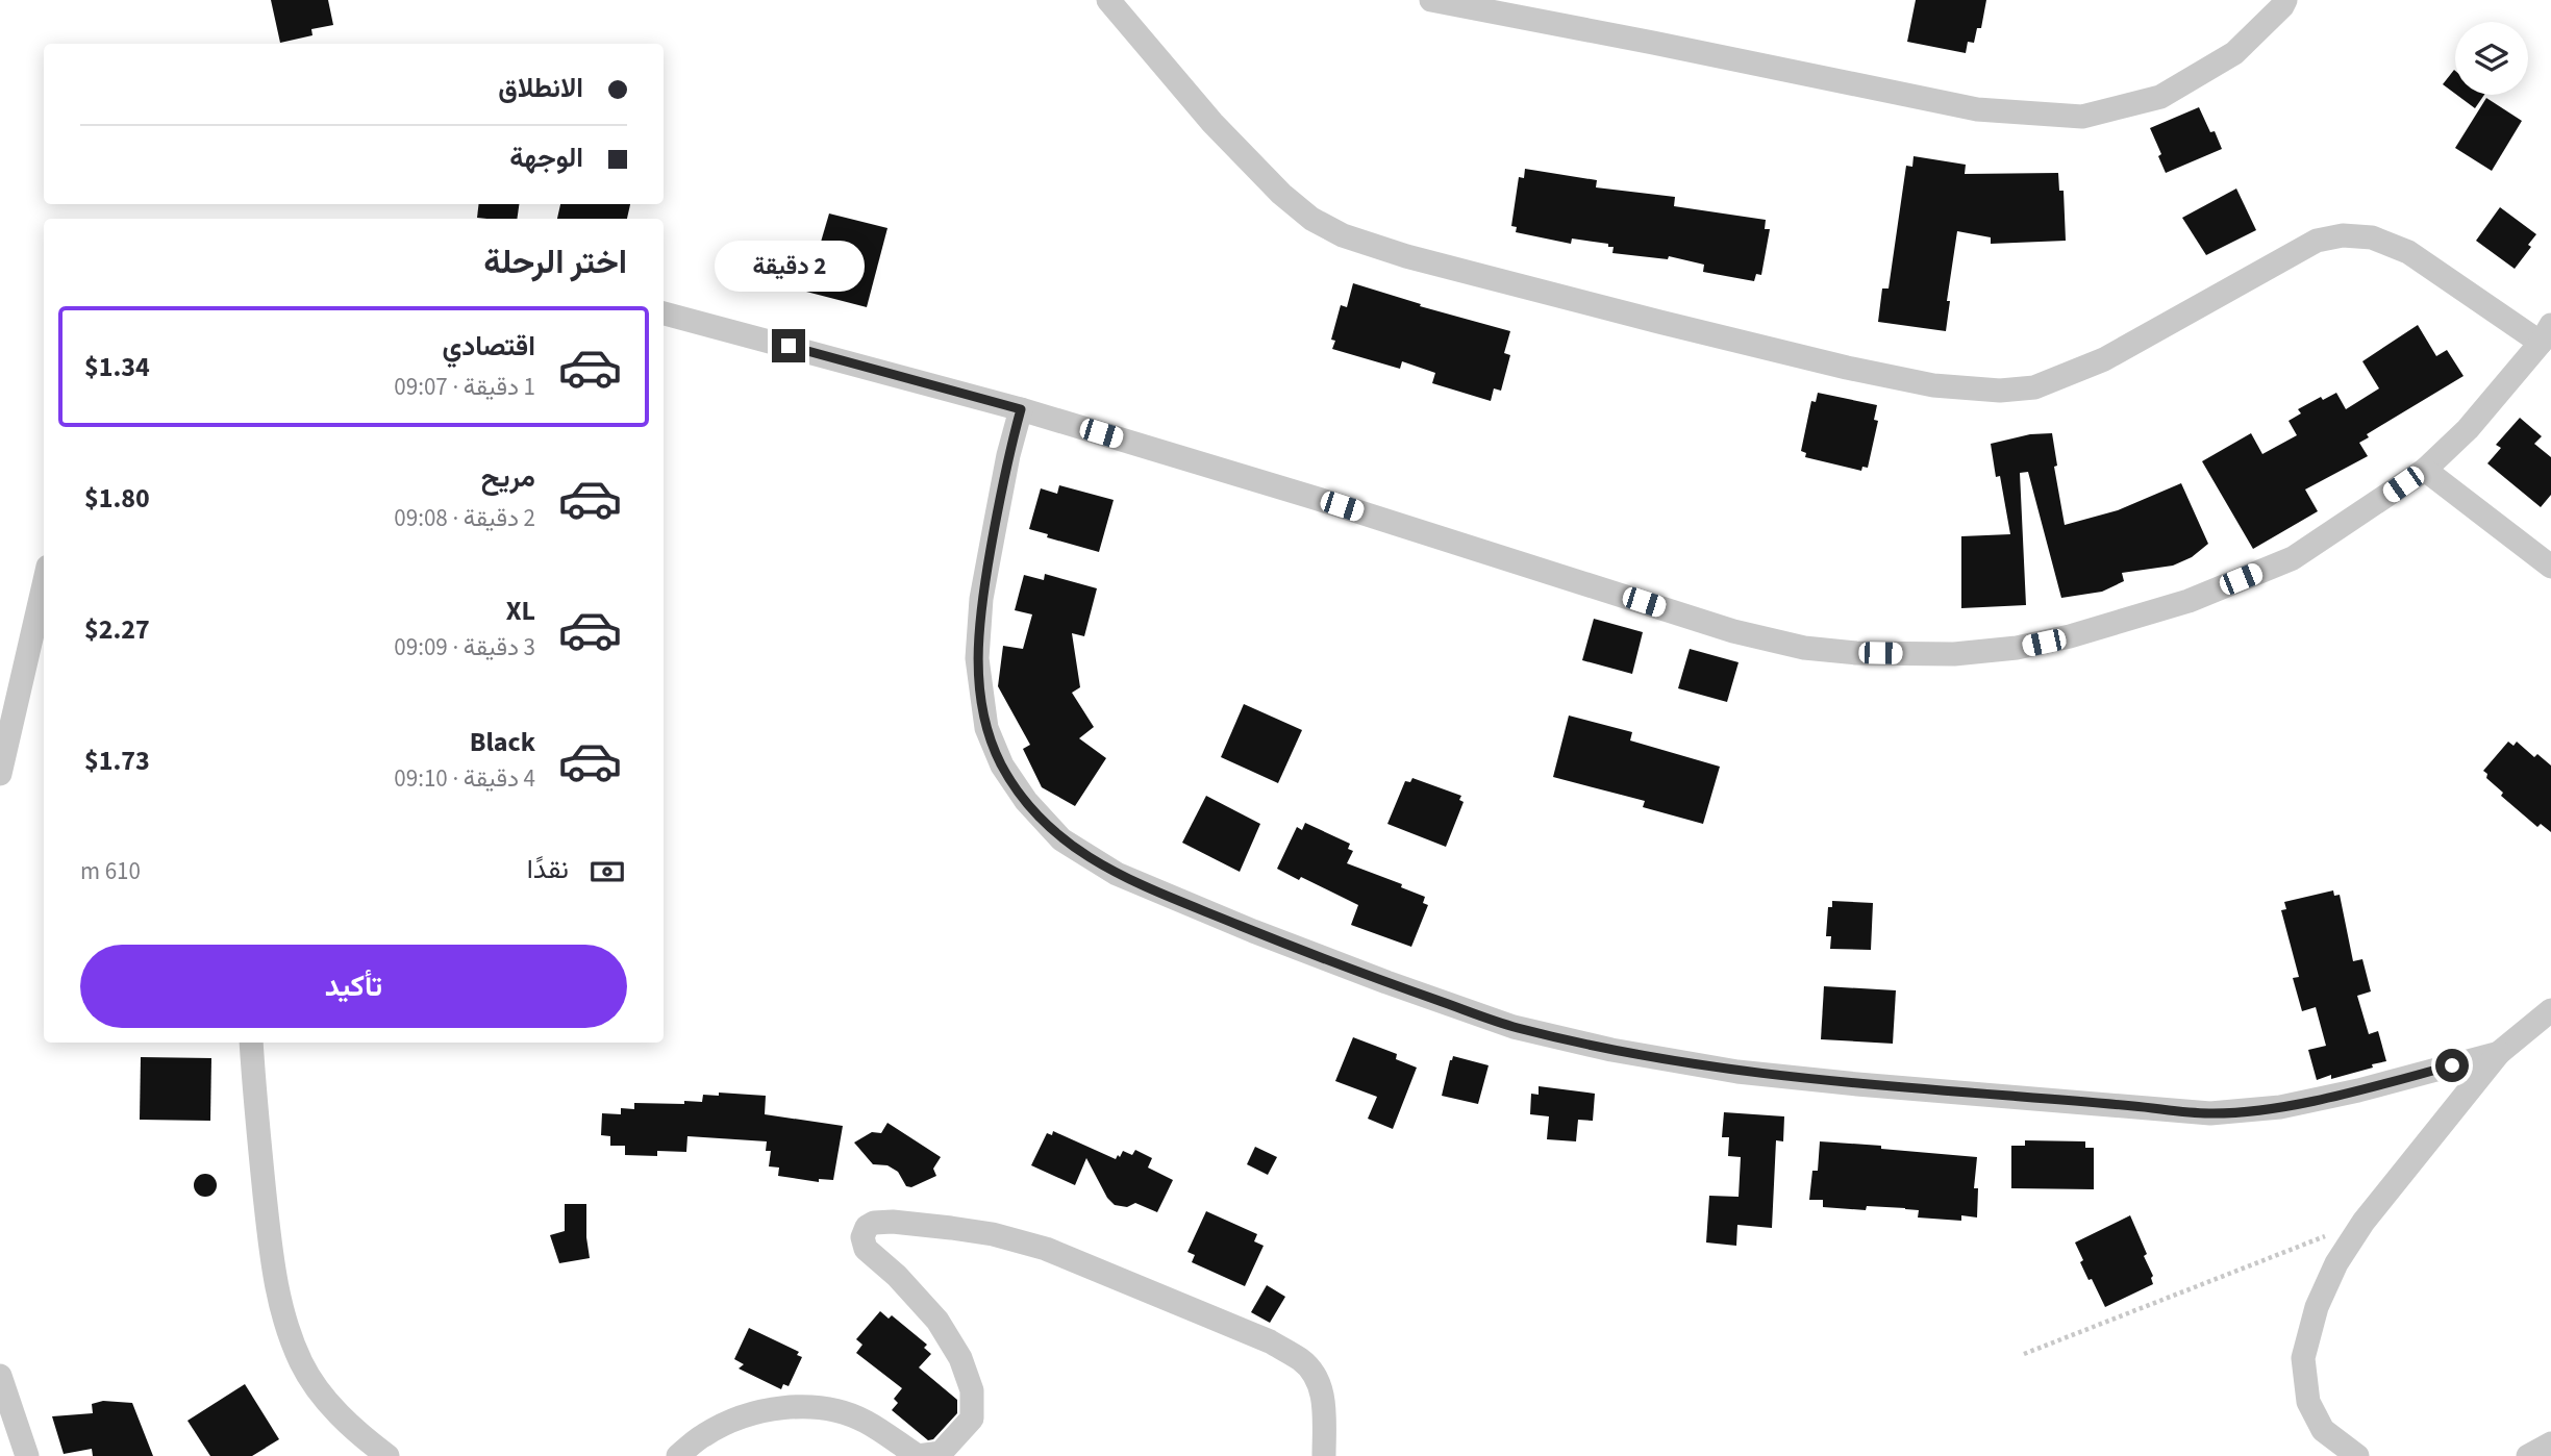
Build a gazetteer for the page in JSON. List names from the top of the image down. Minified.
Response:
{"page":{"banner":["الانطلاق","الوجهة"],"heading":"اختر الرحلة","bubble":"2 دقيقة","list":[{"name":"اقتصادي","note":"1 دقيقة · 09:07","value":"$1.34"},{"name":"مريح","note":"2 دقيقة · 09:08","value":"$1.80"},{"name":"XL","note":"3 دقيقة · 09:09","value":"$2.27"},{"name":"Black","note":"4 دقيقة · 09:10","value":"$1.73"}],"pay":["نقدًا","610 m"],"buttons":"تأكيد"}}
